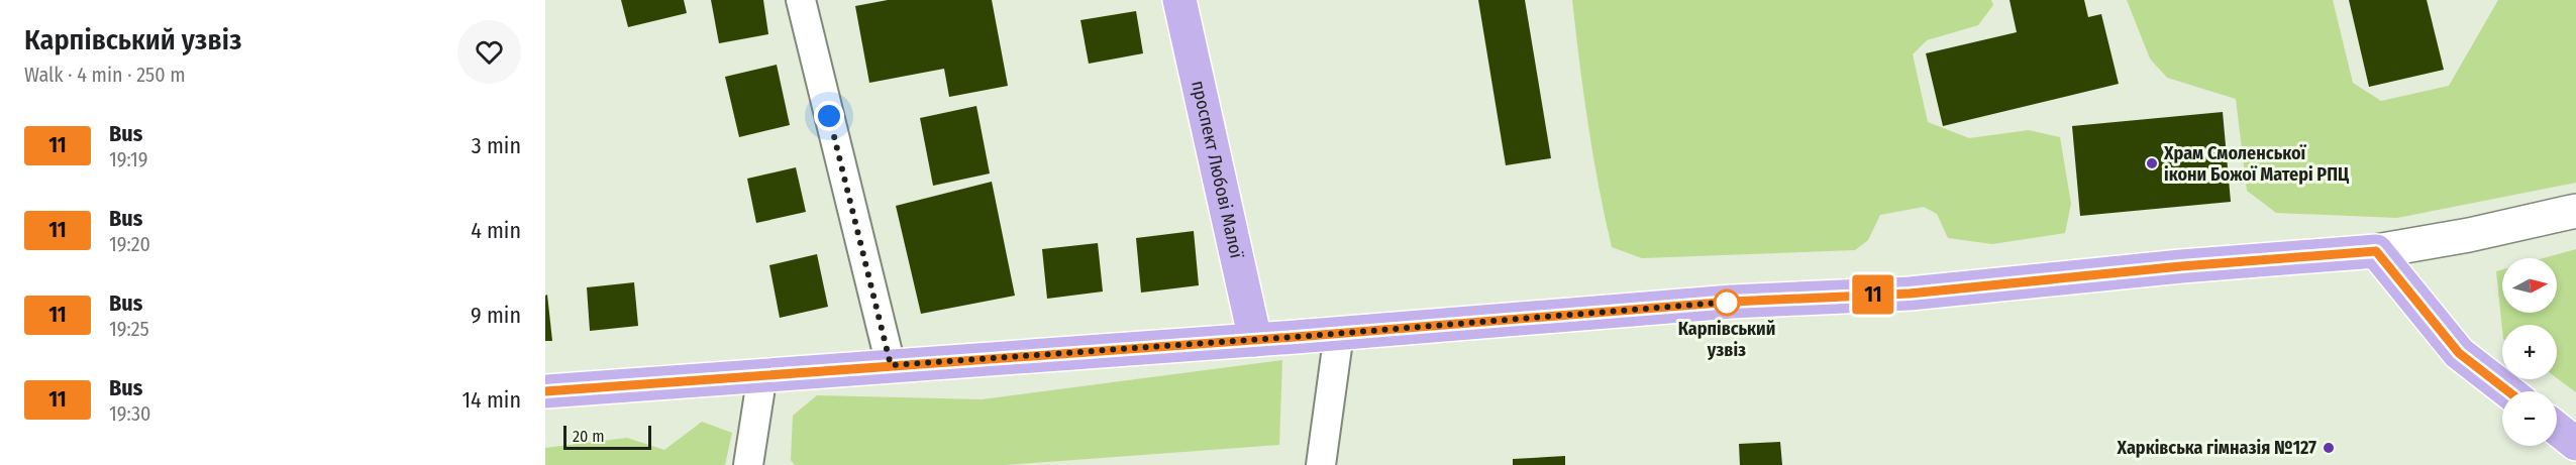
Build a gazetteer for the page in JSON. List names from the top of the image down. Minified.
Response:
{"streets":{"main road":["проспект Любові Малої"]},"places":["Храм Смоленської ікони Божої Матері РПЦ","Карпівський узвіз","Харківська гімназія №127"],"lines":["bus line 11"],"scale_bar":"20 m","north":"right","page":{"heading":["Карпівський узвіз","Walk · 4 min · 250 m"],"on_map":"11","list":[{"mark":"11","name":"Bus","note":"19:19","value":"3 min"},{"mark":"11","name":"Bus","note":"19:20","value":"4 min"},{"mark":"11","name":"Bus","note":"19:25","value":"9 min"},{"mark":"11","name":"Bus","note":"19:30","value":"14 min"}],"map_buttons":["+","−"],"scale":"20 m"}}
